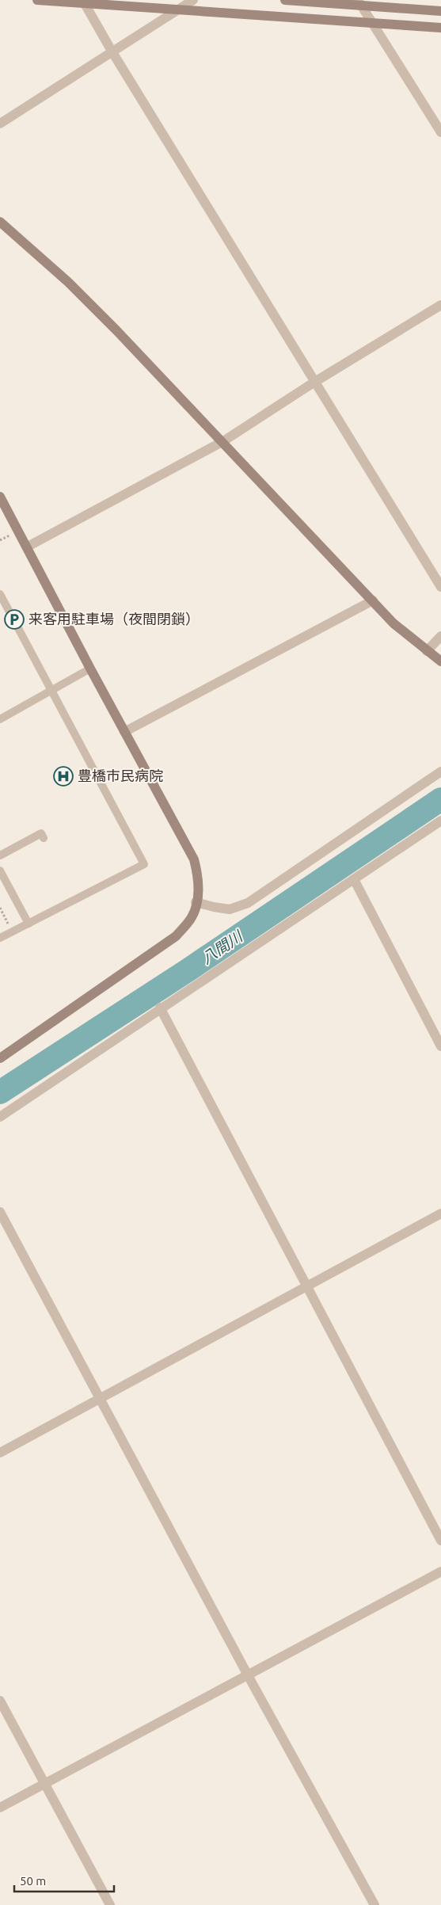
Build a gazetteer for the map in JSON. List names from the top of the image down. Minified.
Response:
{"water":["八間川"],"places":{"parking":["来客用駐車場（夜間閉鎖）"],"hospital":["豊橋市民病院"]},"scale_bar":"50 m"}
